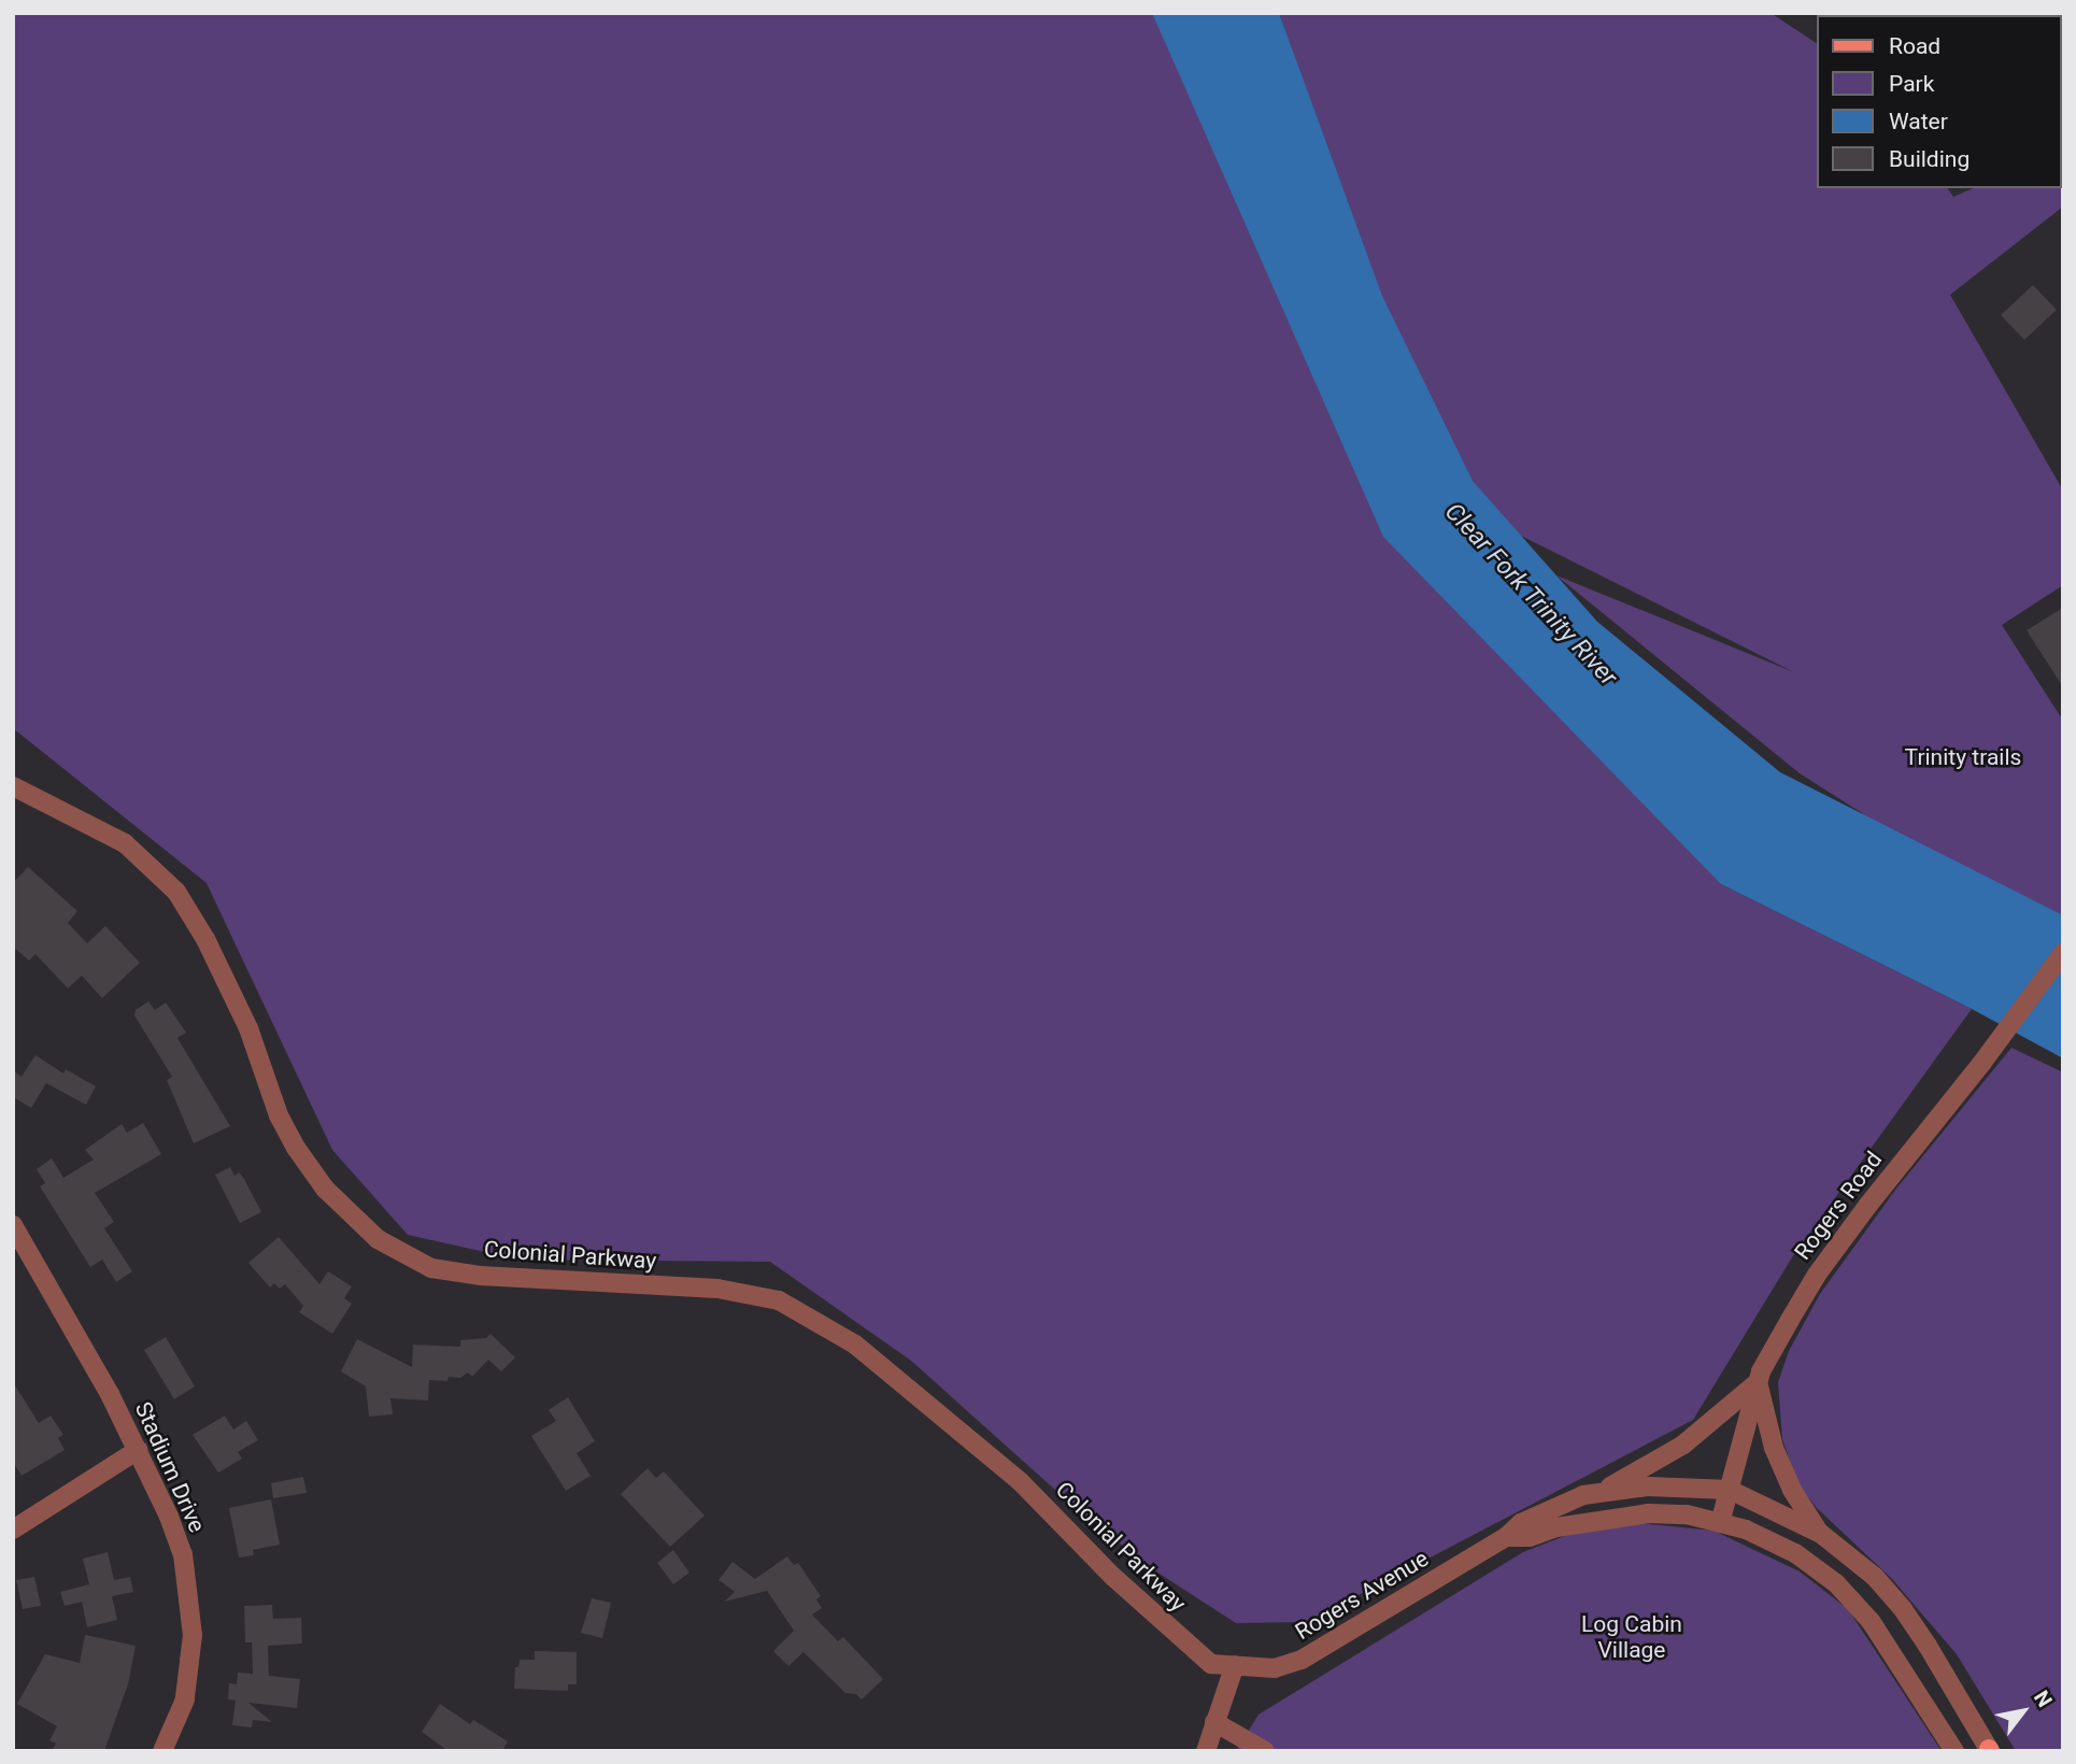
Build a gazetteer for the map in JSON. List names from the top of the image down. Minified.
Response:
{"streets":{"street":["Rogers Road","Colonial Parkway","Stadium Drive","Rogers Avenue"]},"crossings":[["Rogers Road","Rogers Avenue"],["Colonial Parkway","Rogers Avenue"]],"water":["Clear Fork Trinity River"],"parks":["Trinity trails","Log Cabin Village"],"legend":["Road","Park","Water","Building"],"north":"top right"}
